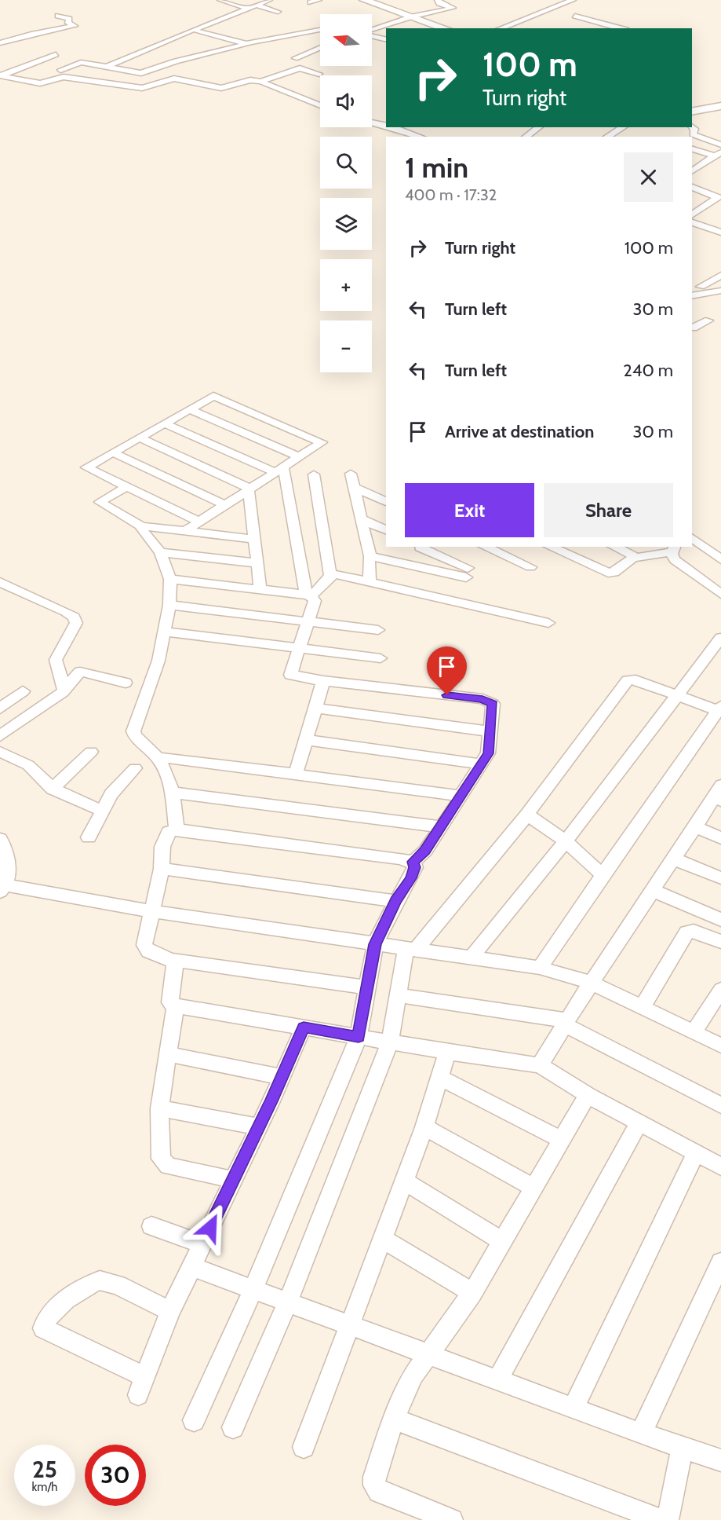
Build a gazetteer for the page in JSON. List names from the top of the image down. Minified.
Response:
{"north":"left","page":{"map_buttons":["+","−"],"turn":["100 m","Turn right"],"heading":["1 min","400 m · 17:32"],"list":[{"name":"Turn right","value":"100 m"},{"name":"Turn left","value":"30 m"},{"name":"Turn left","value":"240 m"},{"name":"Arrive at destination","value":"30 m"}],"buttons":["Exit","Share"],"speed":"25 km/h","limit":"30"}}
